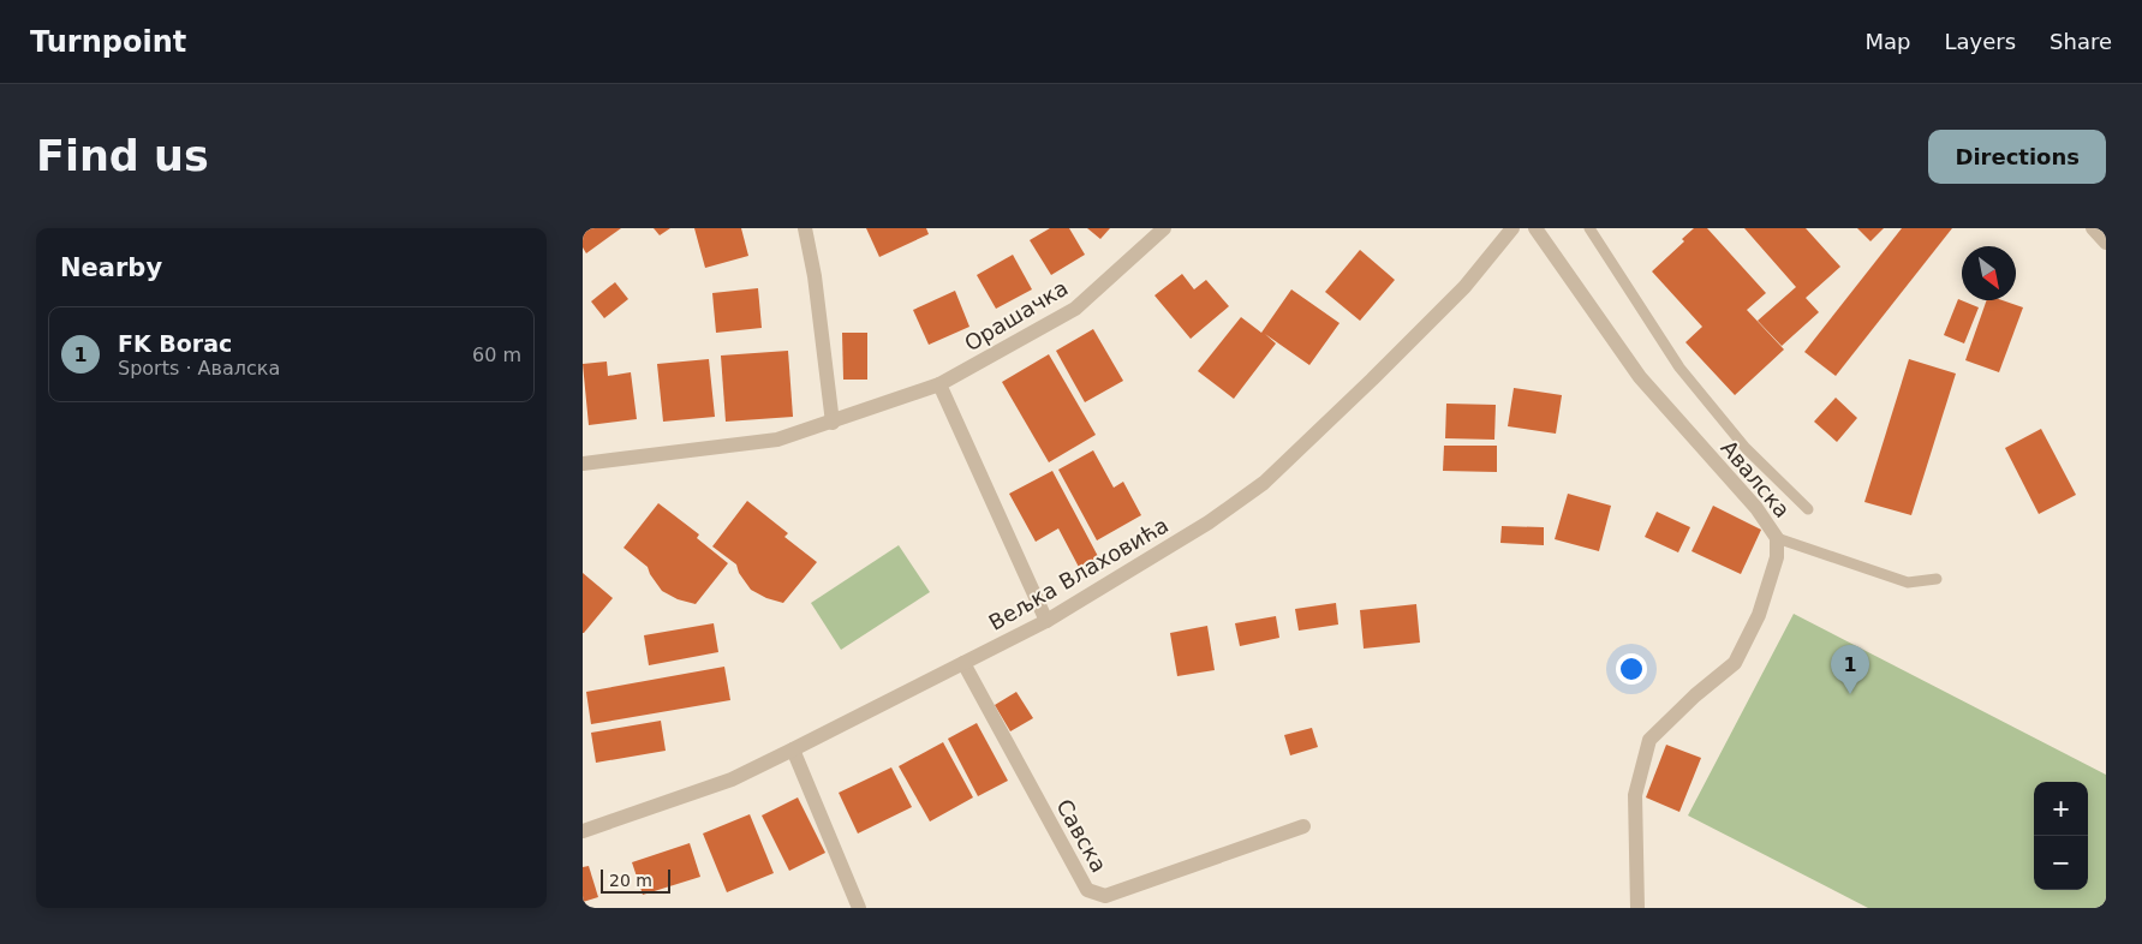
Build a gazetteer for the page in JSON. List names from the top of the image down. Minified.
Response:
{"streets":{"street":["Орашачка","Авалска","Вељка Влаховића","Савска"]},"crossings":[["Вељка Влаховића","Савска"]],"scale_bar":"20 m","north":"bottom right","page":{"header":"Turnpoint","nav":["Map","Layers","Share"],"buttons":"Directions","title":"Find us","heading":"Nearby","list":[{"mark":"1","name":"FK Borac","note":"Sports · Авалска","value":"60 m"}],"pins":"1","map_buttons":["+","−"],"scale":"20 m"}}
